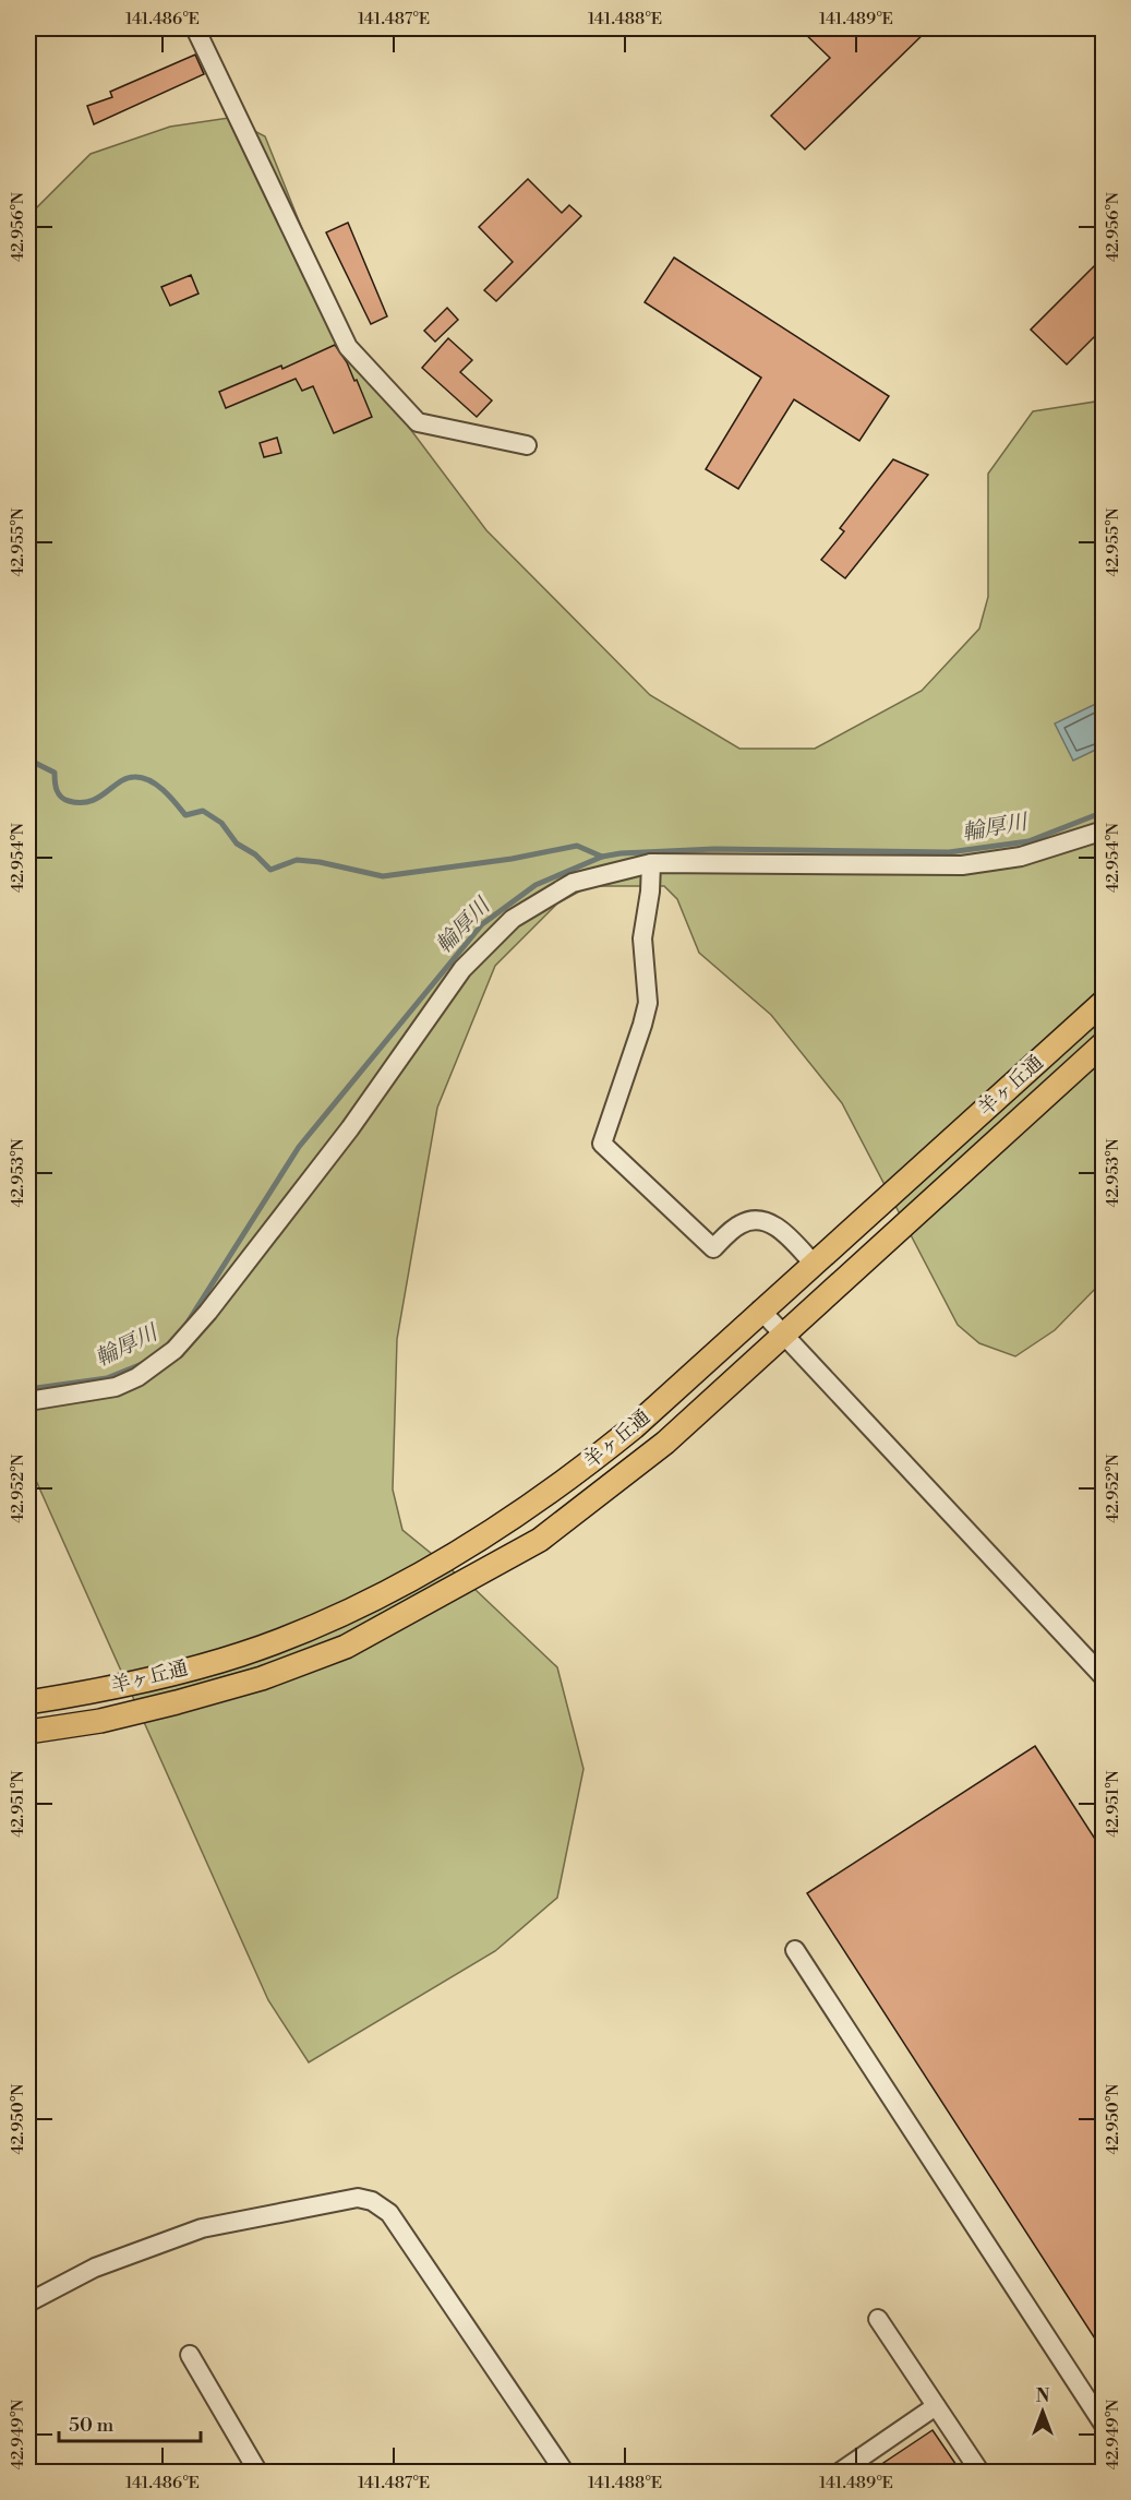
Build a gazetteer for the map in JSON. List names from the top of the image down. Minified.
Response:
{"streets":{"main road":["羊ヶ丘通"]},"water":["輪厚川"],"scale_bar":"50 m","north":"top","coordinates":["141.486°E","141.487°E","141.488°E","141.489°E","42.956°N","42.955°N","42.954°N","42.953°N","42.952°N","42.951°N","42.950°N","42.949°N"]}
